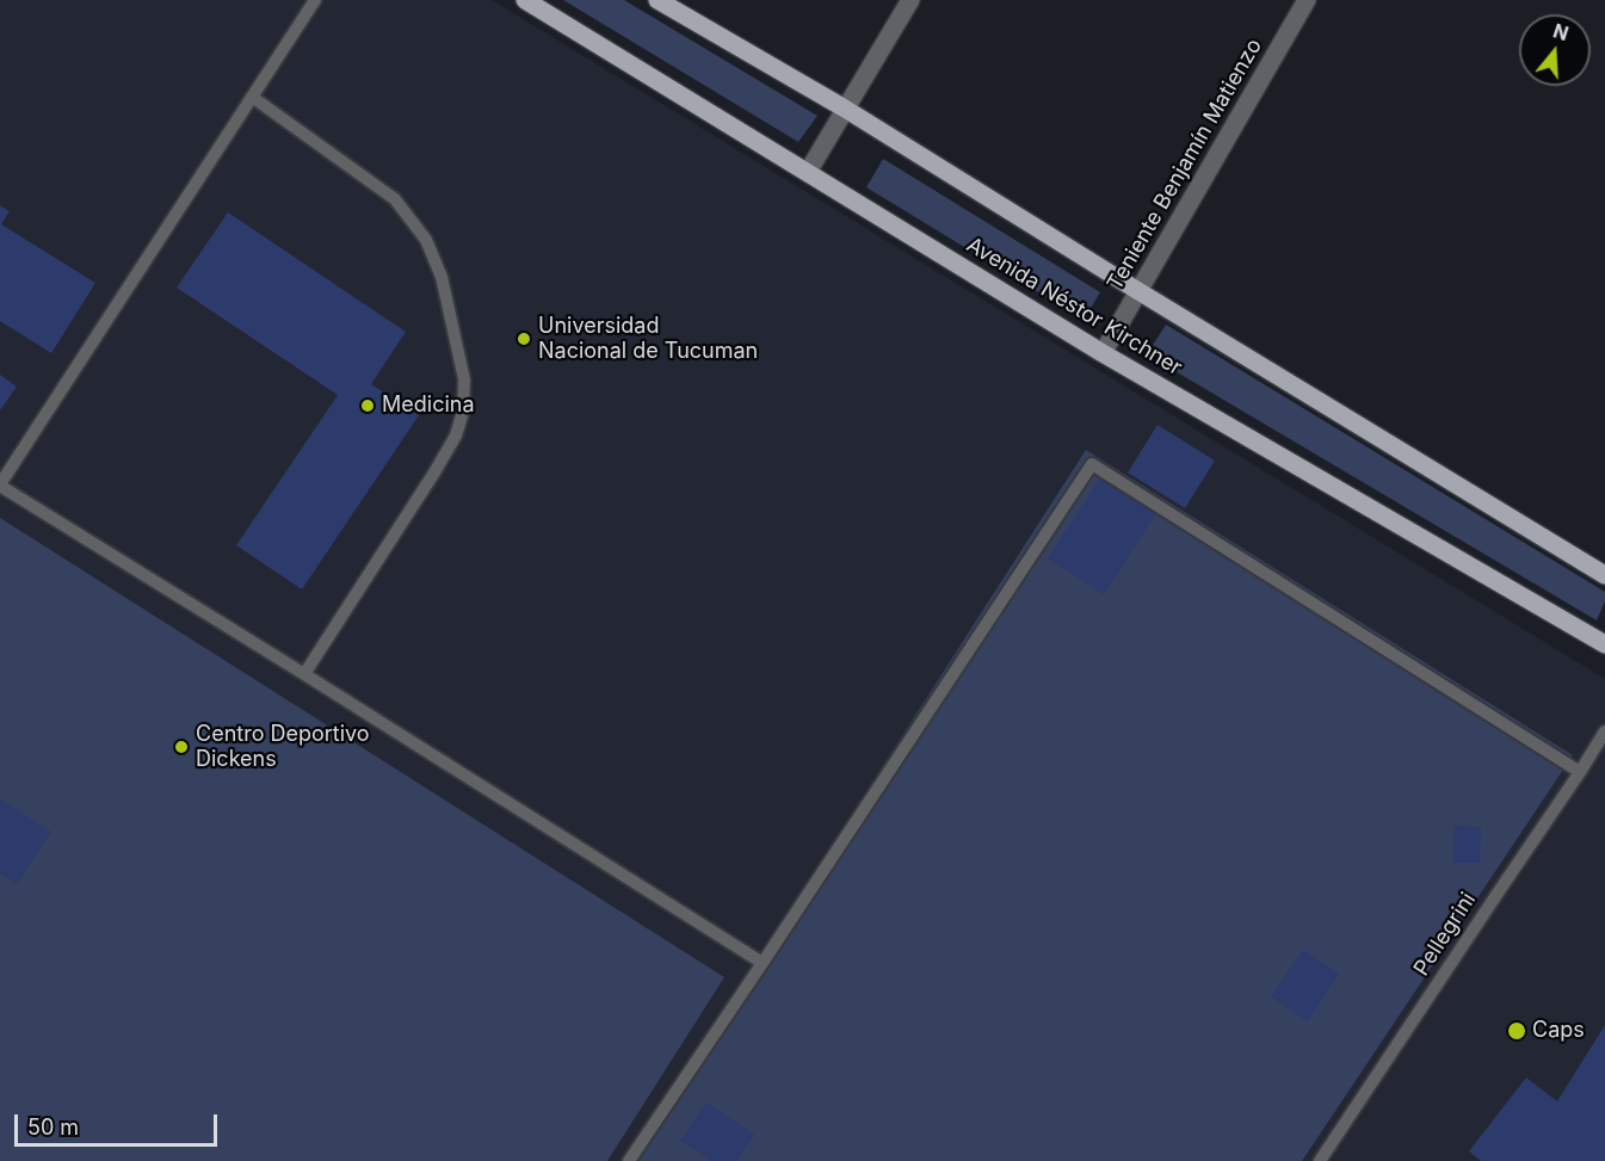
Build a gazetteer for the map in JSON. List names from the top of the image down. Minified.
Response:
{"streets":{"main road":["Avenida Néstor Kirchner"],"street":["Teniente Benjamín Matienzo"],"lane":["Pellegrini"]},"crossings":[["Teniente Benjamín Matienzo","Avenida Néstor Kirchner"]],"places":["Universidad Nacional de Tucuman","Medicina","Centro Deportivo Dickens","Caps"],"scale_bar":"50 m","north":"top"}
